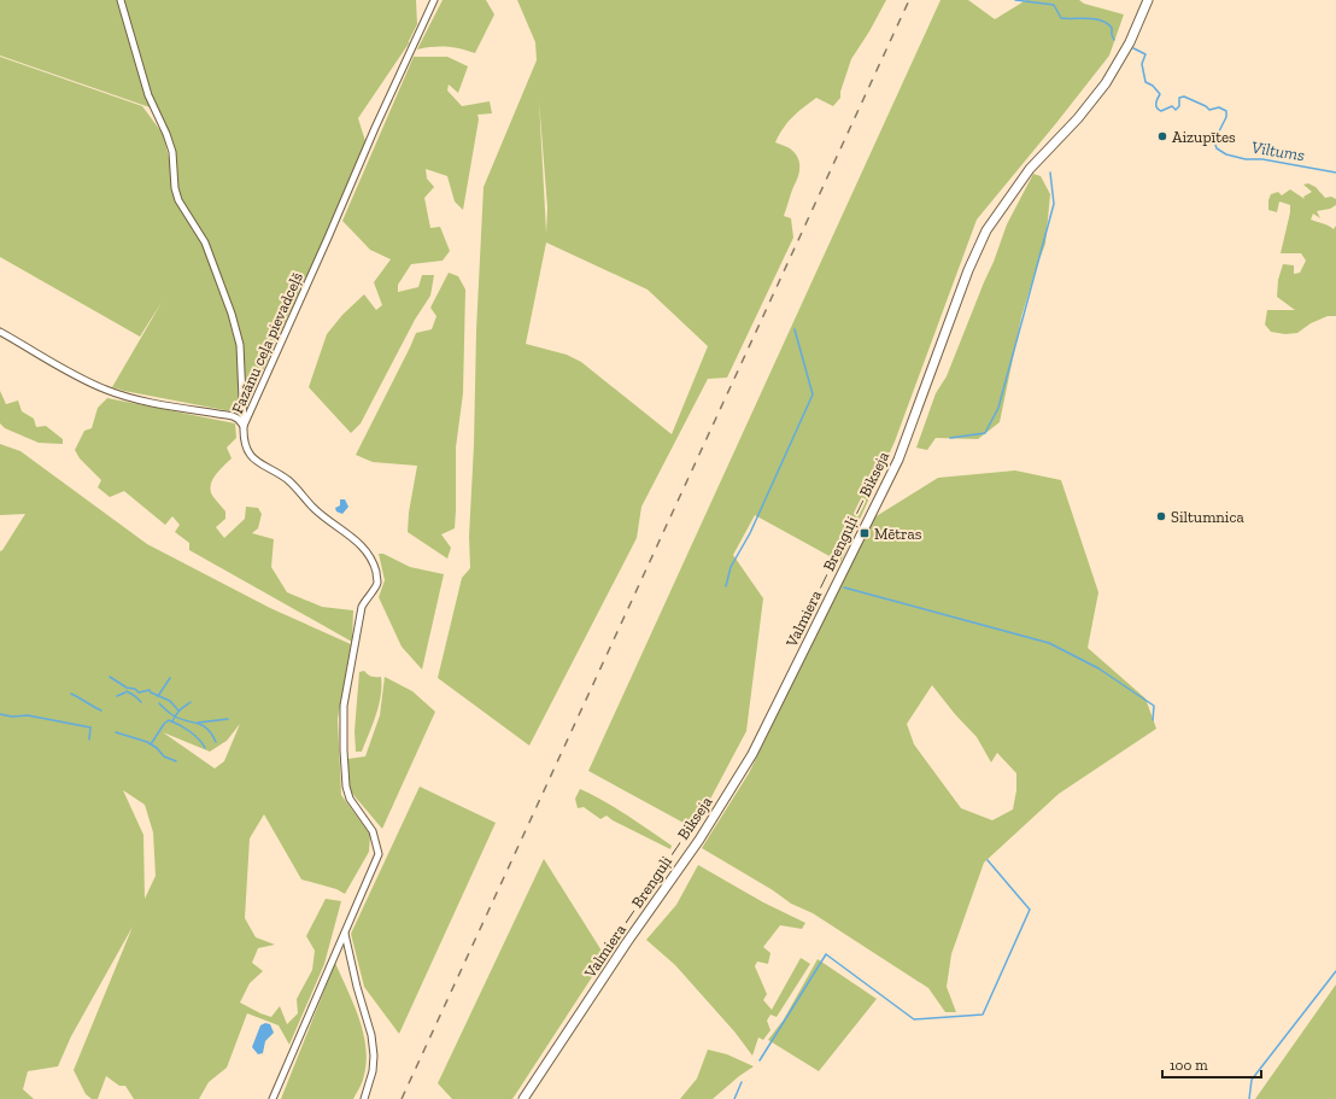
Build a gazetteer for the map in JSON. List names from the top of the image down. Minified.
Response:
{"streets":{"main road":["Valmiera — Brenguļi — Bikseja"],"street":["Fazānu ceļa pievadceļš"]},"water":["Viltums"],"places":{"other":["Aizupītes","Siltumnica"],"transit":["Mētras"]},"scale_bar":"100 m"}
